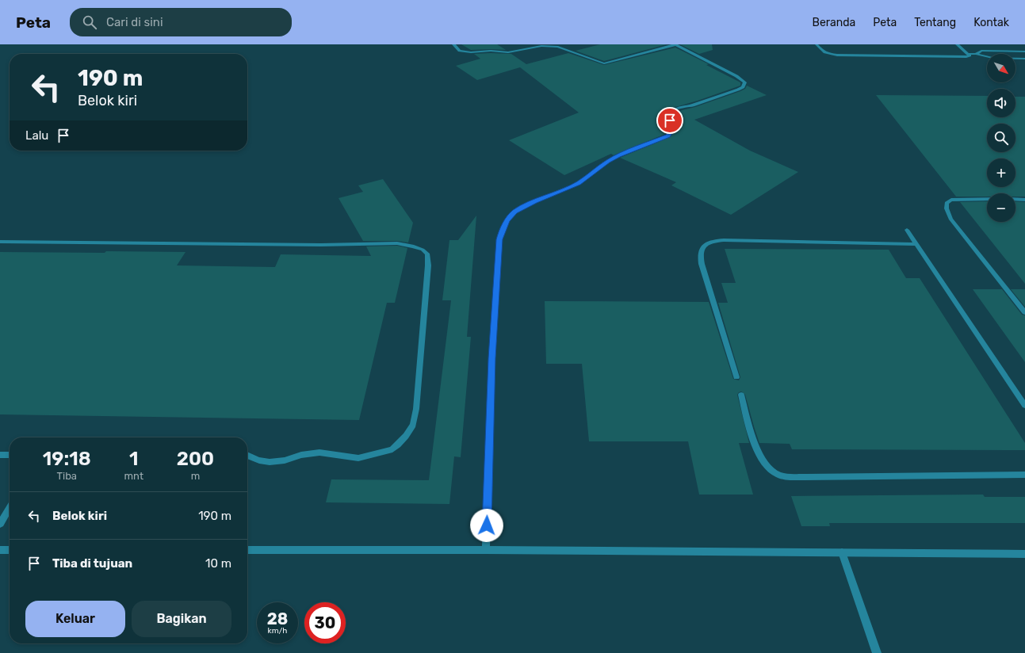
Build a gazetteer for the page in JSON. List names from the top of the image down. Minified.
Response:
{"north":"bottom right","page":{"header":"Peta","search":"Cari di sini","nav":["Beranda","Peta","Tentang","Kontak"],"map_buttons":["+","−"],"turn":["190 m","Belok kiri"],"then":"Lalu","eta":["19:18","Tiba","1","mnt","200","m"],"list":[{"name":"Belok kiri","value":"190 m"},{"name":"Tiba di tujuan","value":"10 m"}],"buttons":["Keluar","Bagikan"],"speed":"28 km/h","limit":"30"}}
